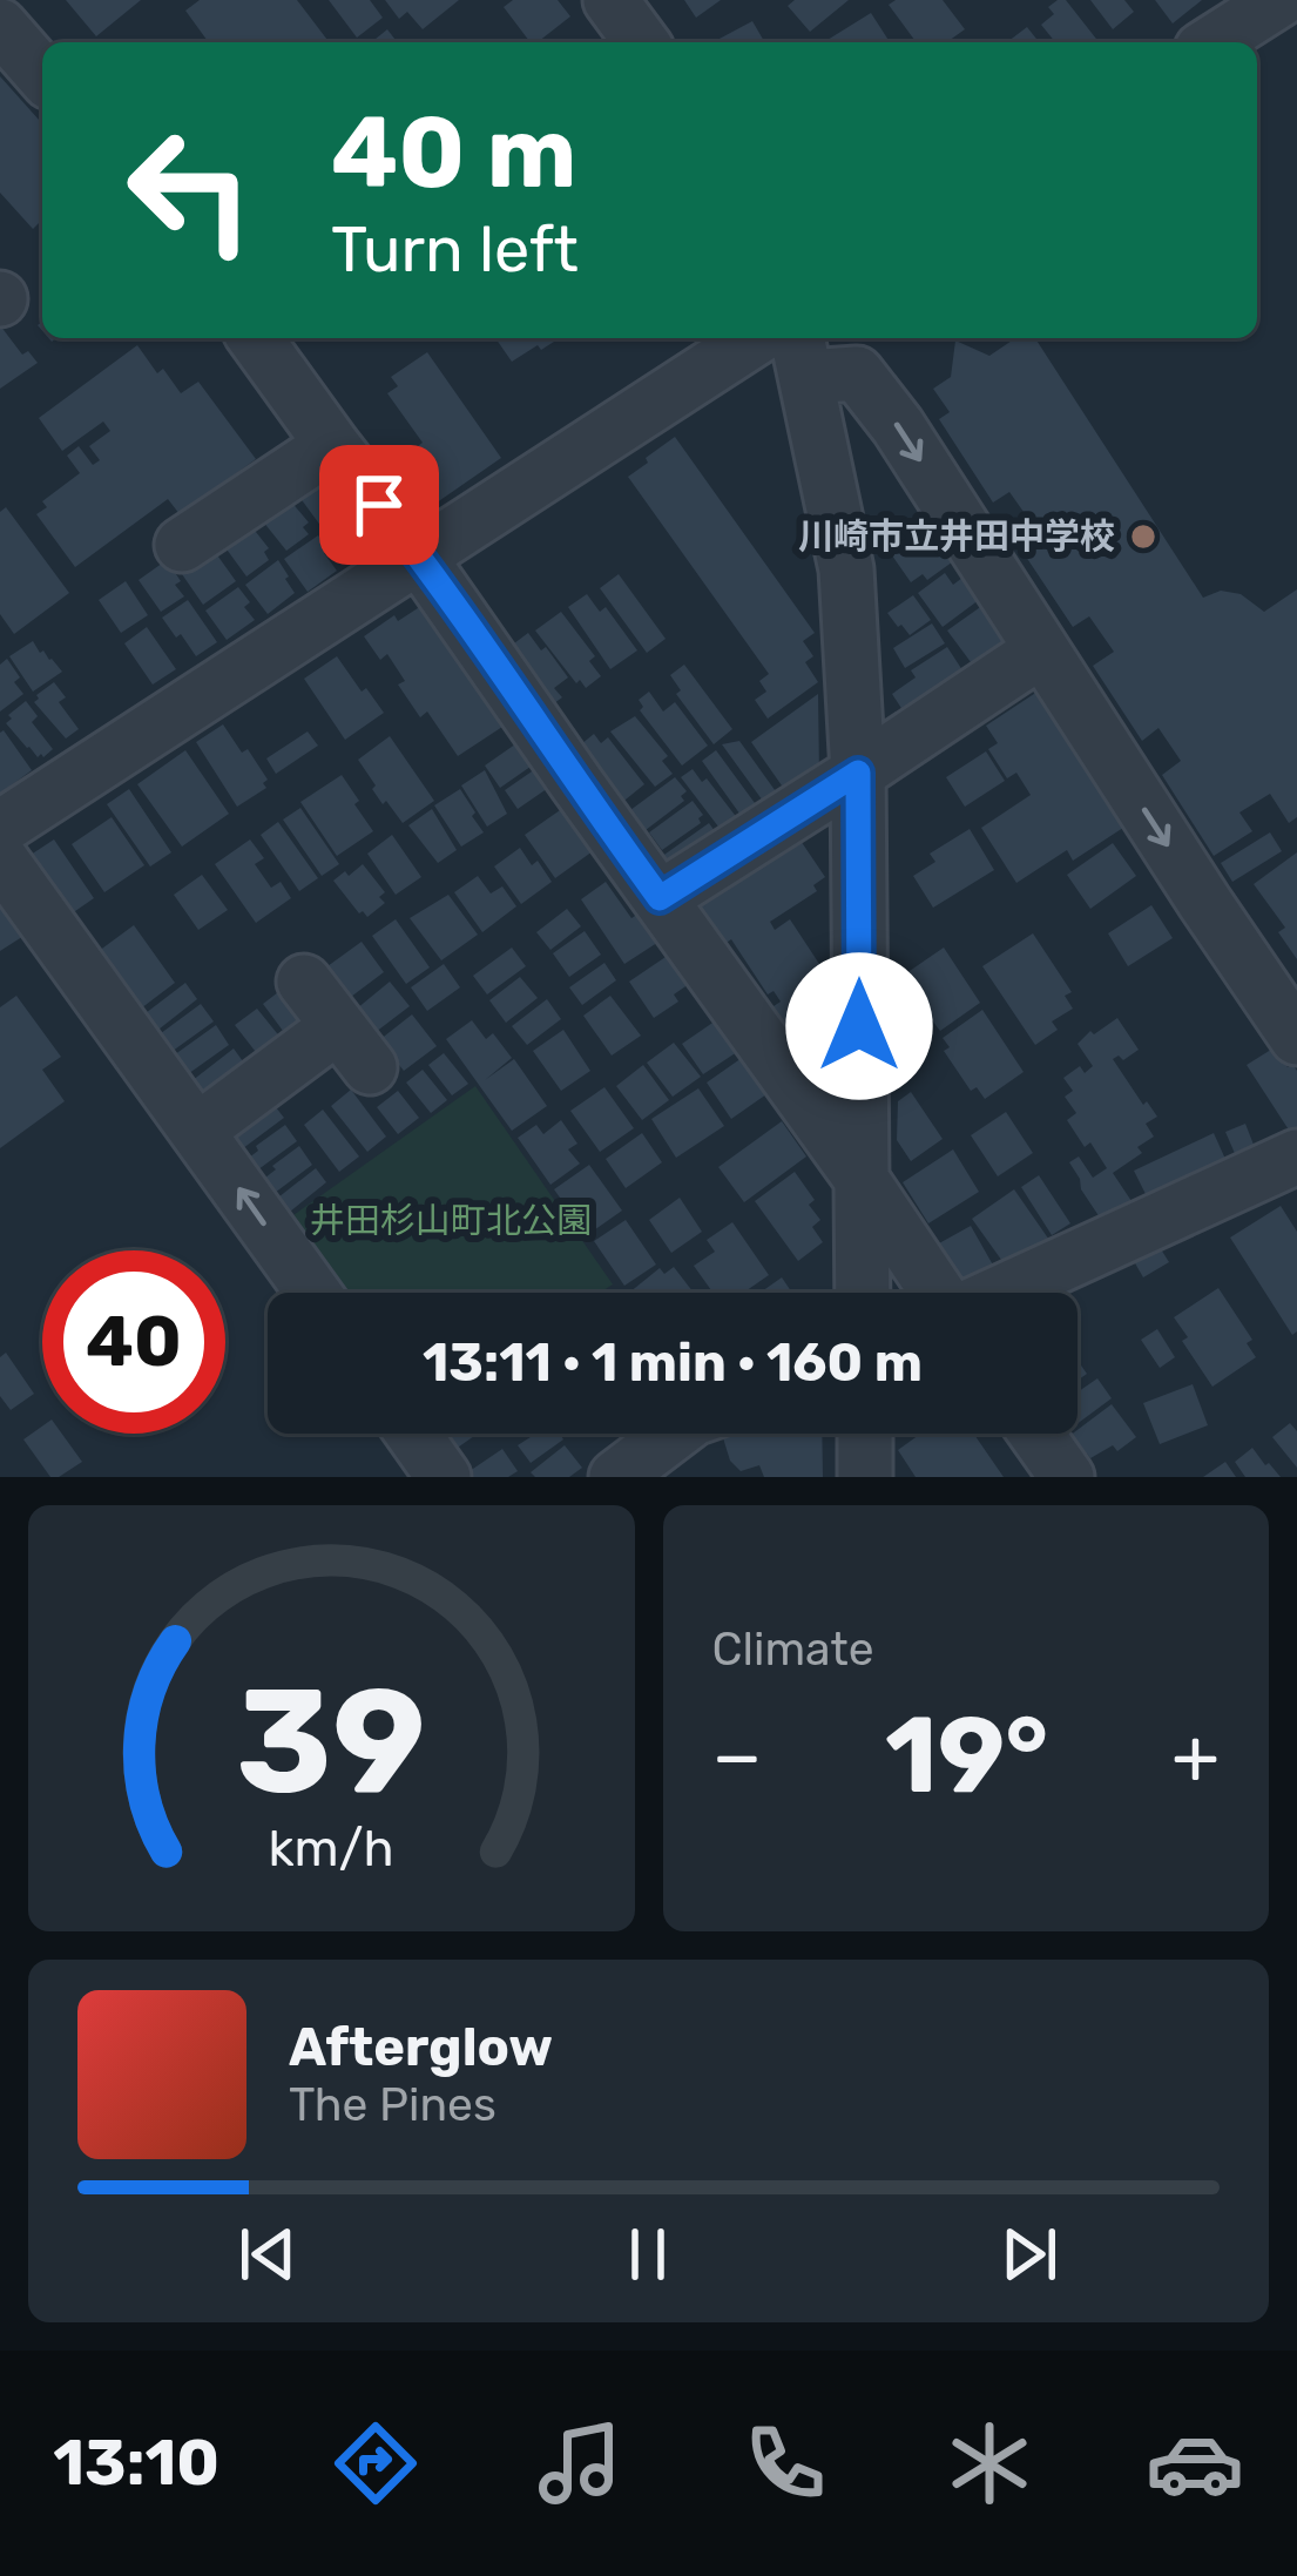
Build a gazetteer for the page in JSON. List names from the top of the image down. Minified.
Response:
{"parks":["井田杉山町北公園"],"places":["川崎市立井田中学校"],"page":{"turn":["40 m","Turn left"],"limit":"40","trip":"13:11 · 1 min · 160 m","tile":"Climate","heat":["−","19°","+"],"song":["Afterglow","The Pines"],"tabs":"13:10","gauge":["39","km/h"]}}
